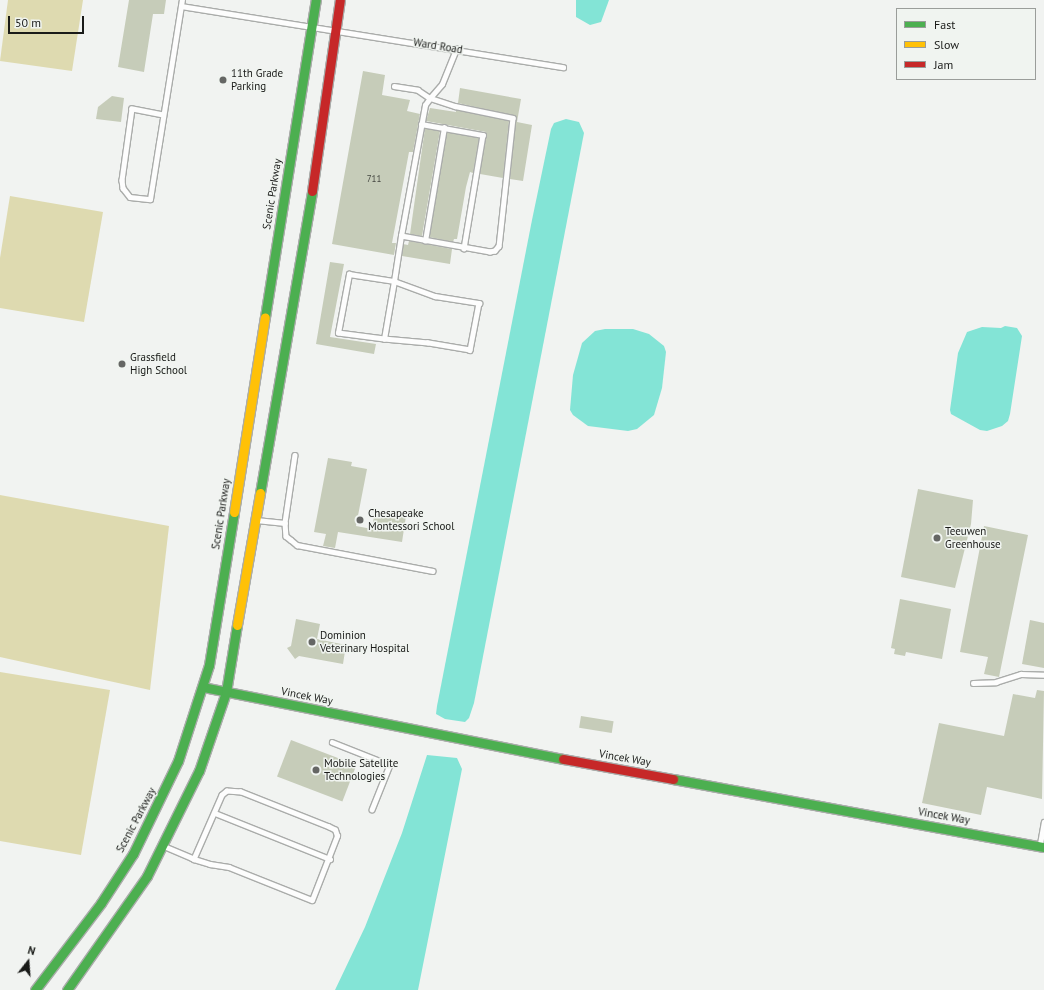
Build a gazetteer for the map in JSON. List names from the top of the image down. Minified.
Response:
{"streets":{"street":["Scenic Parkway","Vincek Way"],"lane":["Ward Road"]},"crossings":[["Ward Road","Scenic Parkway"],["Scenic Parkway","Vincek Way"]],"places":["11th Grade Parking","Grassfield High School","Chesapeake Montessori School","Teeuwen Greenhouse","Dominion Veterinary Hospital","Mobile Satellite Technologies"],"house_numbers":["711"],"legend":["Fast","Slow","Jam"],"scale_bar":"50 m","north":"top"}
